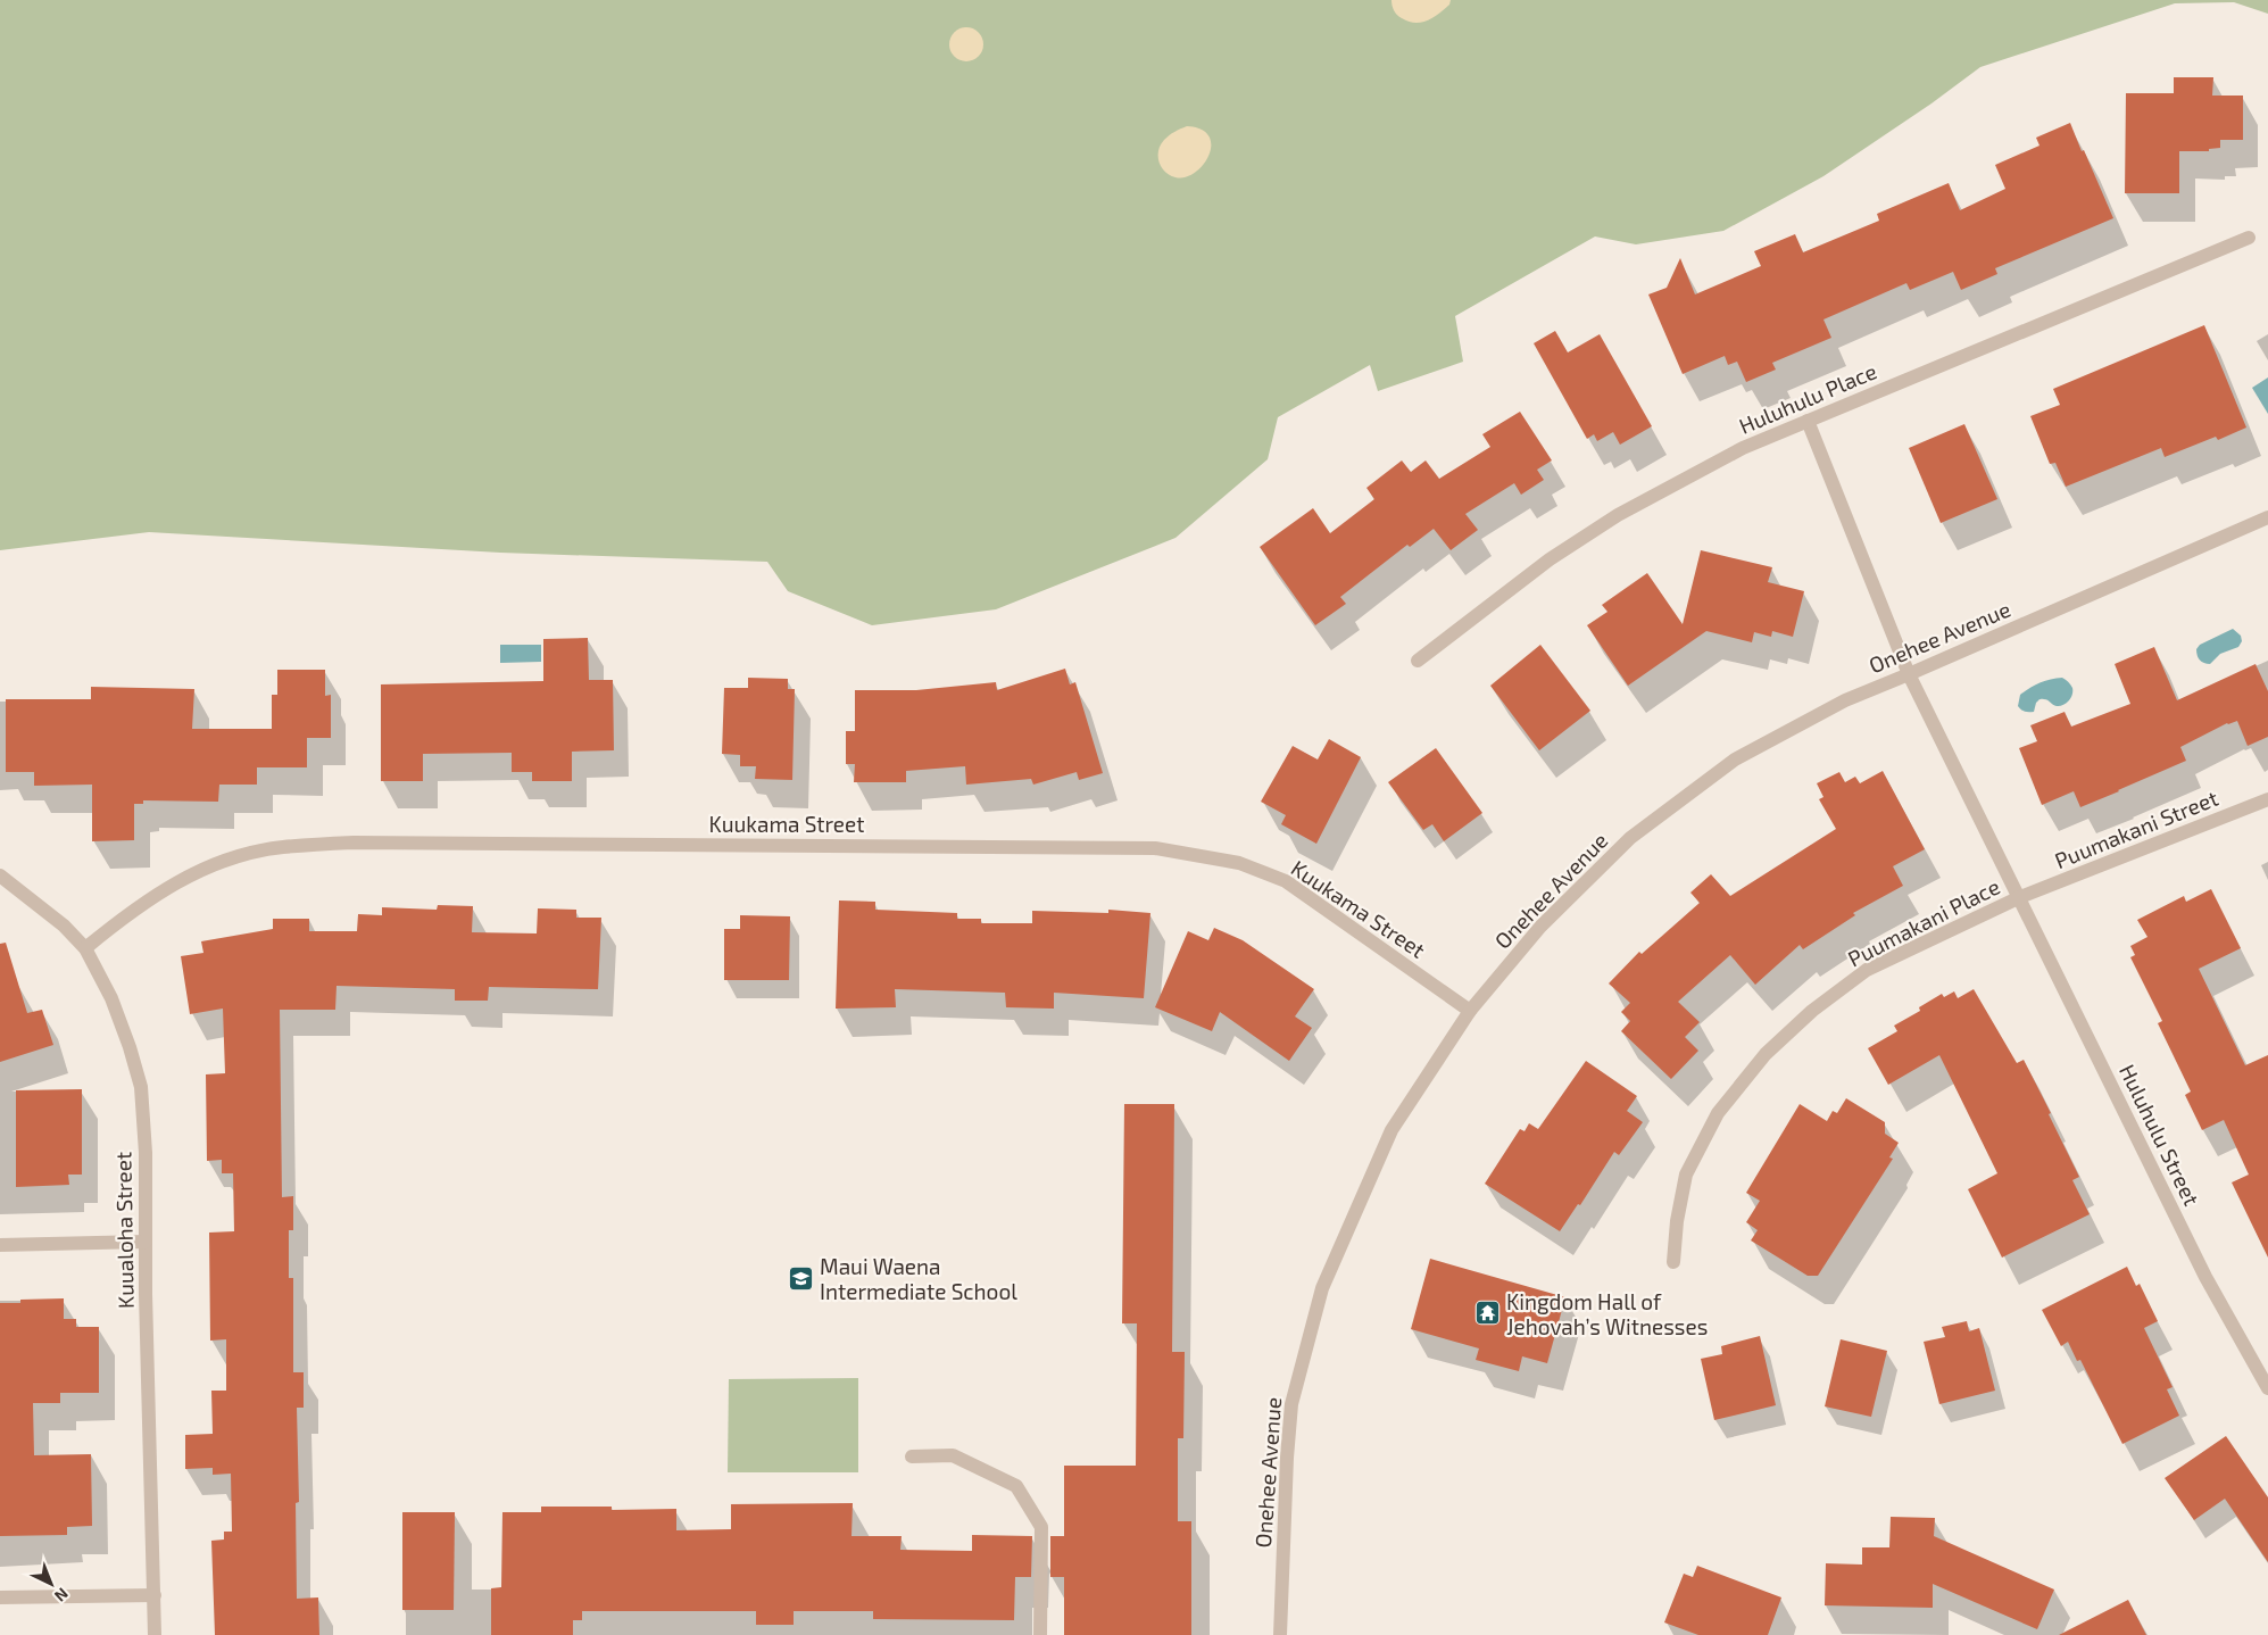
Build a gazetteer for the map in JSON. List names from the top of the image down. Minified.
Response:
{"streets":{"street":["Huluhulu Place","Onehee Avenue","Kuukama Street","Puumakani Street","Puumakani Place","Huluhulu Street","Kuualoha Street"]},"crossings":[["Huluhulu Place","Huluhulu Street"],["Onehee Avenue","Kuukama Street"],["Onehee Avenue","Huluhulu Street"],["Kuukama Street","Kuualoha Street"],["Puumakani Street","Puumakani Place"],["Puumakani Street","Huluhulu Street"],["Puumakani Place","Huluhulu Street"]],"places":{"school or university":["Maui Waena Intermediate School"],"temple":["Kingdom Hall of Jehovah’s Witnesses"]},"north":"bottom right"}
